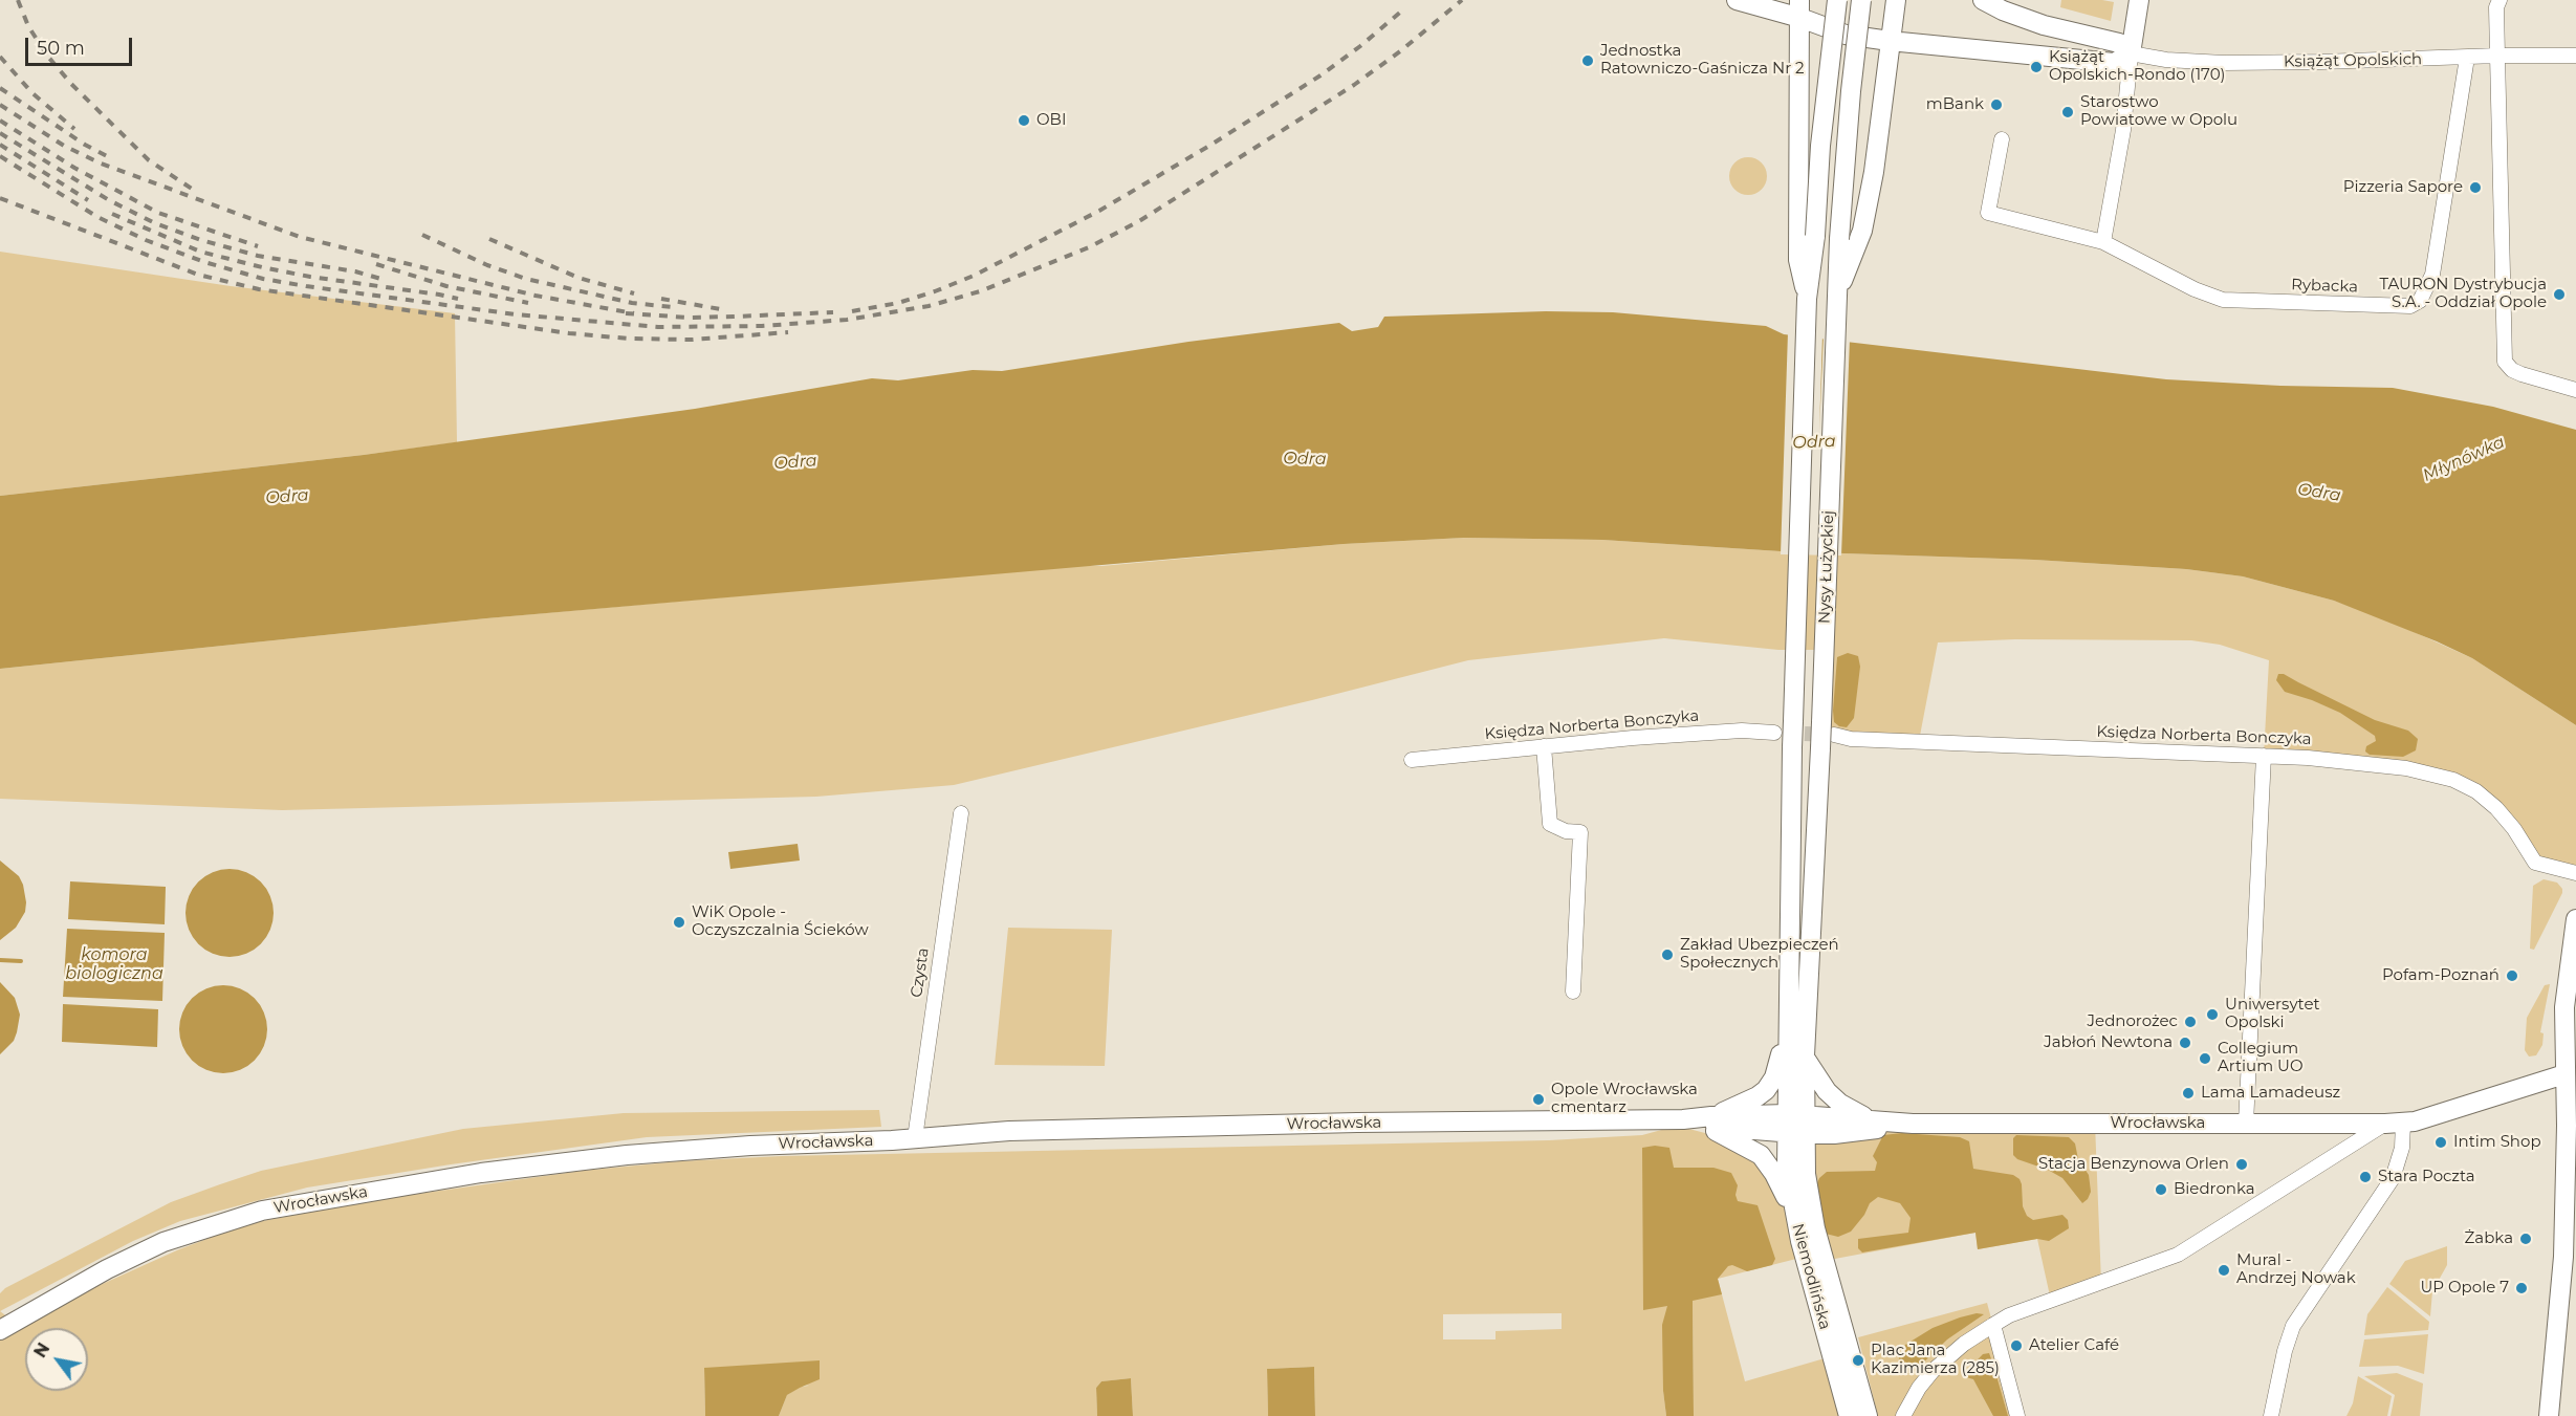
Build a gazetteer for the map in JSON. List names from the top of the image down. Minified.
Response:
{"streets":{"main road":["Książąt Opolskich","Nysy Łużyckiej","Wrocławska","Niemodlińska"],"street":["Rybacka","Księdza Norberta Bonczyka","Czysta"]},"crossings":[["Książąt Opolskich","Rybacka"],["Nysy Łużyckiej","Księdza Norberta Bonczyka"],["Nysy Łużyckiej","Wrocławska"],["Nysy Łużyckiej","Niemodlińska"],["Czysta","Wrocławska"],["Wrocławska","Niemodlińska"]],"water":["Odra","Młynówka","komora biologiczna"],"places":["Jednostka Ratowniczo-Gaśnicza Nr 2","Książąt Opolskich-Rondo (170)","mBank","Starostwo Powiatowe w Opolu","OBI","Pizzeria Sapore","TAURON Dystrybucja S.A. - Oddział Opole","WiK Opole - Oczyszczalnia Ścieków","Zakład Ubezpieczeń Społecznych","Pofam-Poznań","Uniwersytet Opolski","Jednorożec","Jabłoń Newtona","Collegium Artium UO","Lama Lamadeusz","Opole Wrocławska cmentarz","Intim Shop","Stacja Benzynowa Orlen","Stara Poczta","Biedronka","Żabka","Mural - Andrzej Nowak","UP Opole 7","Atelier Café","Plac Jana Kazimierza (285)"],"scale_bar":"50 m","north":"top left"}
